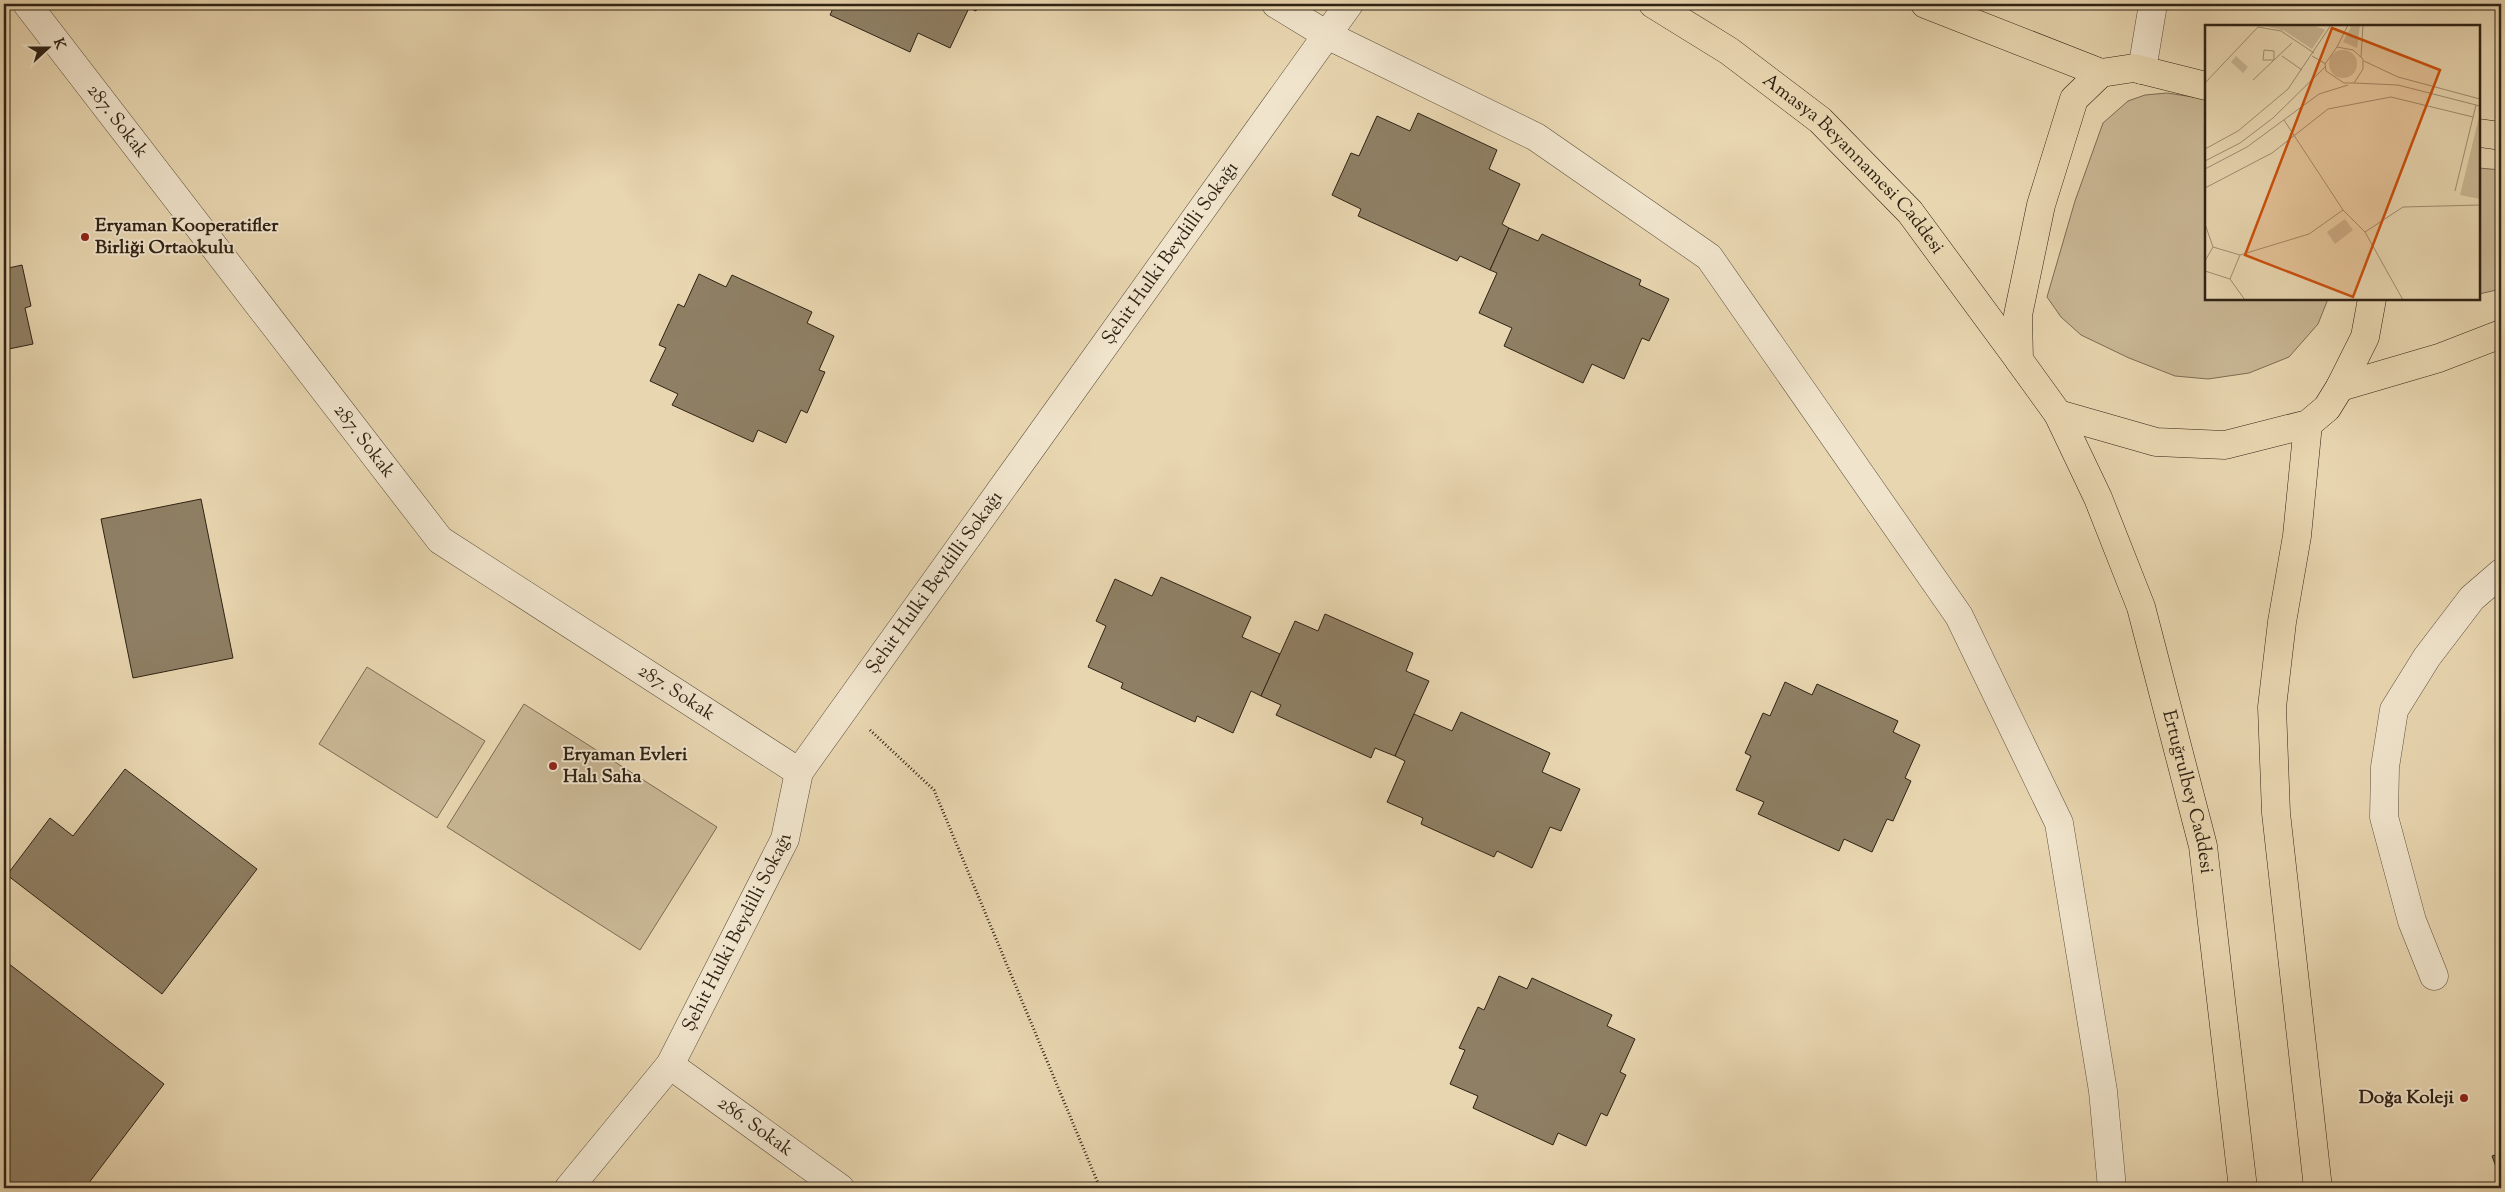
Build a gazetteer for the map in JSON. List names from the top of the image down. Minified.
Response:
{"streets":{"main road":["Amasya Beyannamesi Caddesi","Ertuğrulbey Caddesi"],"street":["287. Sokak","Şehit Hulki Beydilli Sokağı","286. Sokak"]},"crossings":[["287. Sokak","Şehit Hulki Beydilli Sokağı"],["Amasya Beyannamesi Caddesi","Ertuğrulbey Caddesi"],["Şehit Hulki Beydilli Sokağı","286. Sokak"]],"places":["Eryaman Kooperatifler Birliği Ortaokulu","Eryaman Evleri Halı Saha","Doğa Koleji"],"north":"right"}
